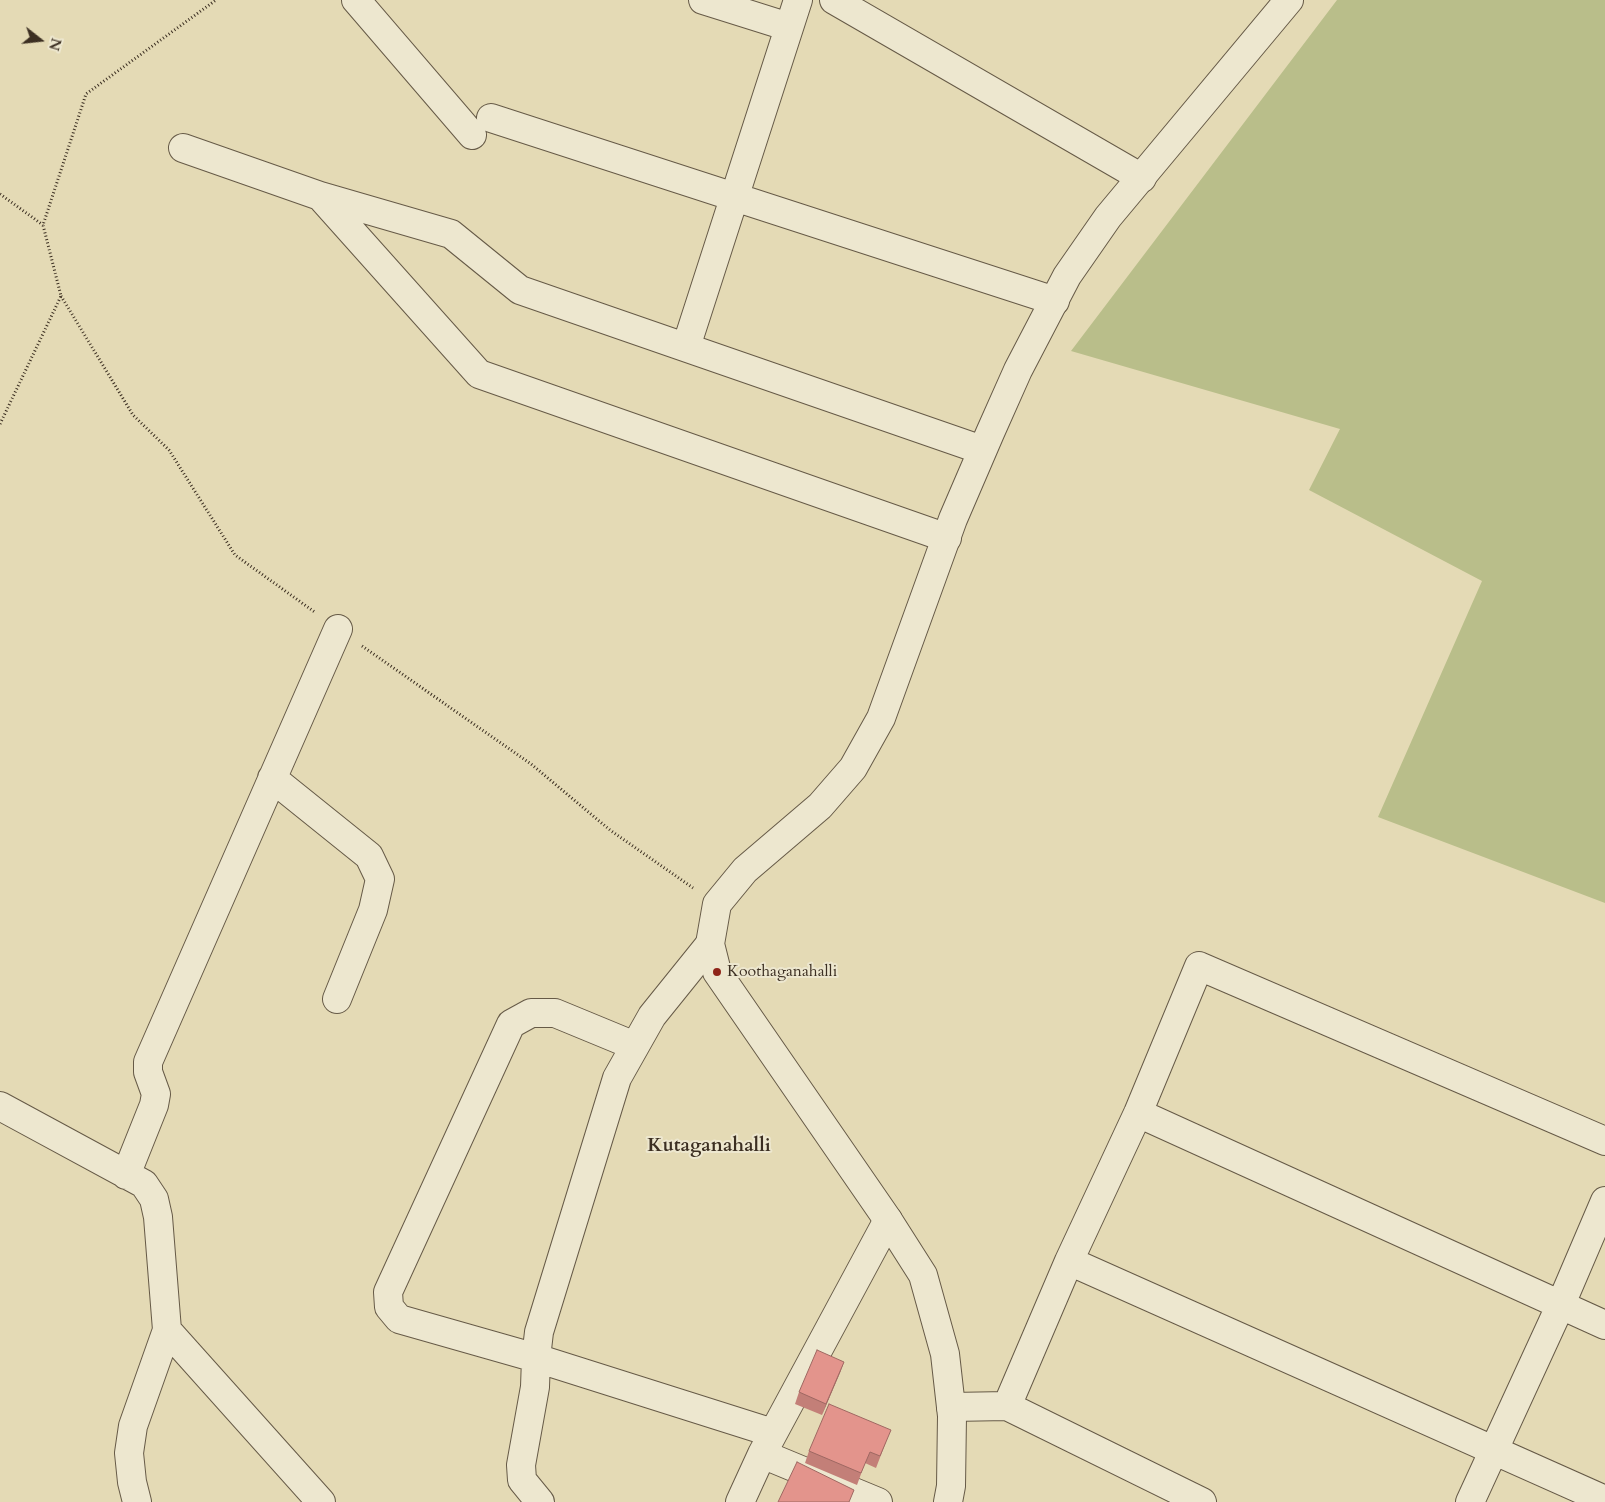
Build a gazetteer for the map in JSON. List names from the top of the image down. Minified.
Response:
{"districts":["Kutaganahalli"],"places":["Koothaganahalli"],"north":"right"}
